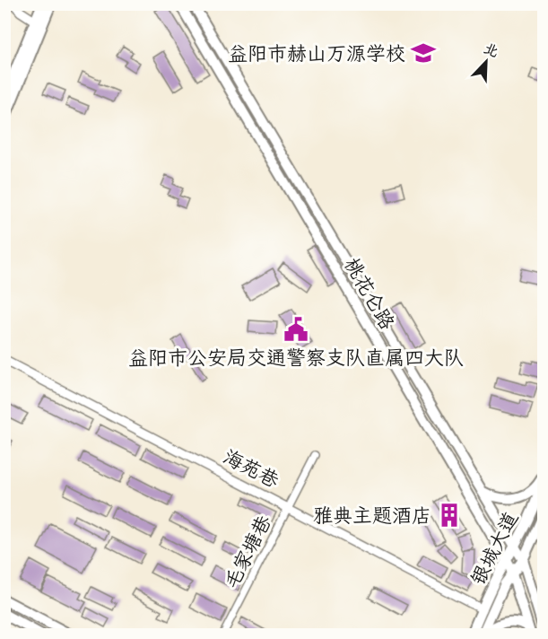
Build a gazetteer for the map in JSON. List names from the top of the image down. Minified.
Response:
{"streets":{"main road":["桃花仑路","银城大道"],"street":["海苑巷","毛家塘巷"]},"crossings":[["桃花仑路","银城大道"],["海苑巷","银城大道"],["海苑巷","毛家塘巷"]],"places":{"school or university":["益阳市赫山万源学校"],"public building":["益阳市公安局交通警察支队直属四大队"],"building":["雅典主题酒店"]},"north":"top right"}
